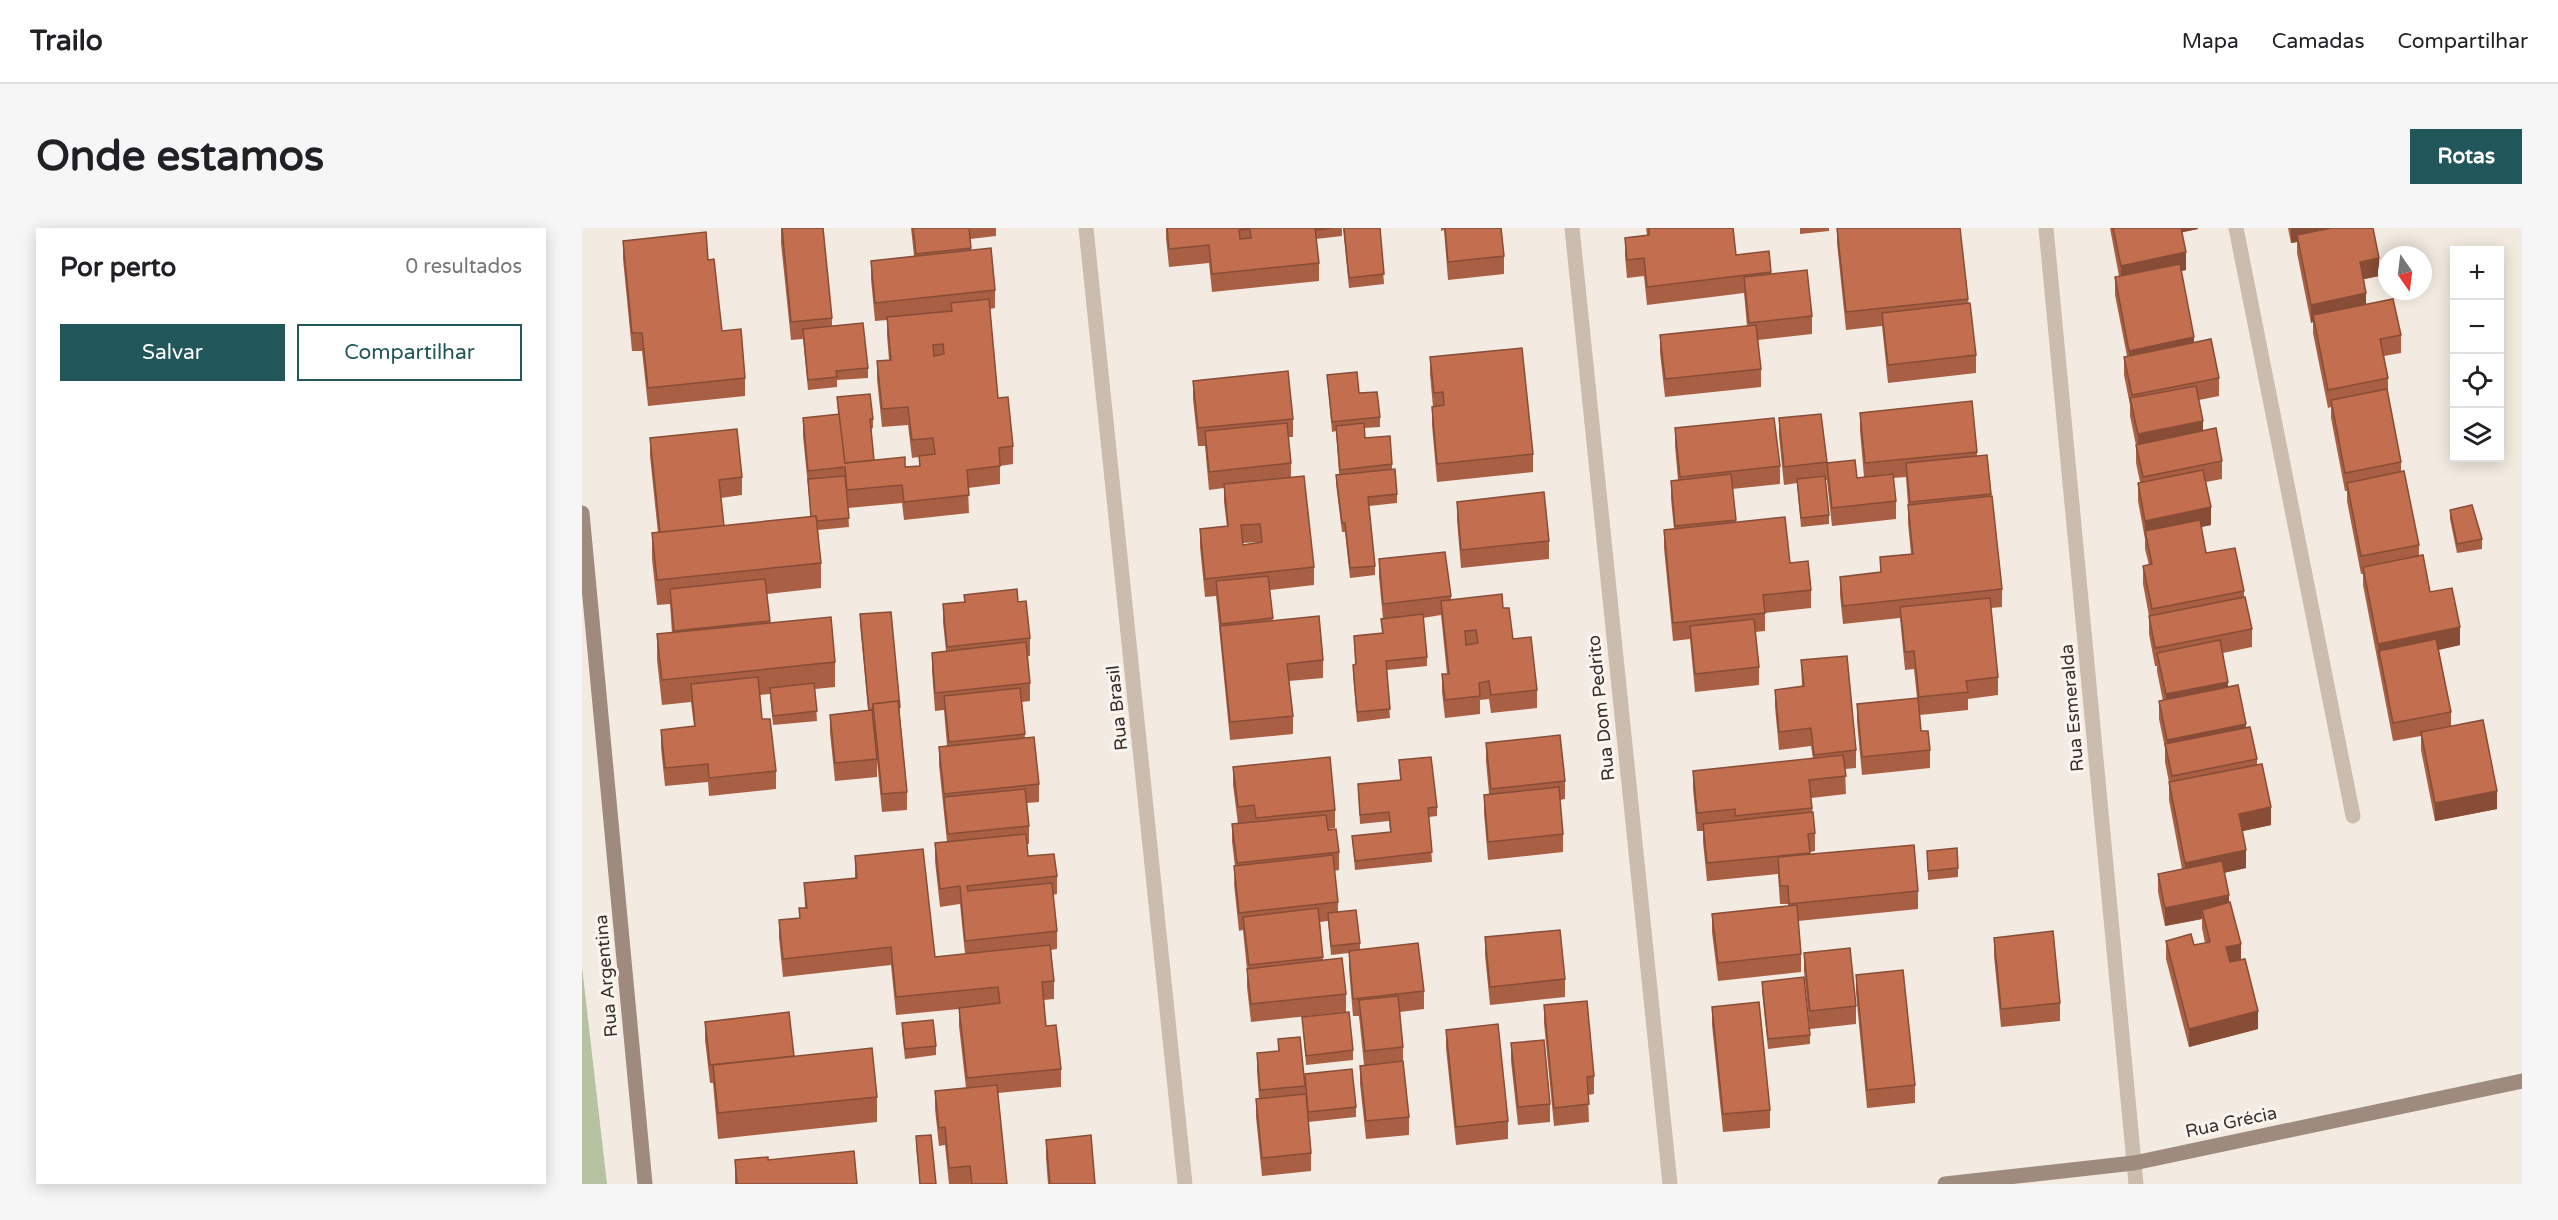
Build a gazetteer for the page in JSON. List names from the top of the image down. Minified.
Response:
{"streets":{"main road":["Rua Argentina","Rua Grécia"],"street":["Rua Brasil","Rua Dom Pedrito","Rua Esmeralda"]},"crossings":[["Rua Esmeralda","Rua Grécia"]],"north":"bottom","page":{"header":"Trailo","nav":["Mapa","Camadas","Compartilhar"],"buttons":["Rotas",["Salvar","Compartilhar"]],"title":"Onde estamos","heading":["Por perto","0 resultados"],"map_buttons":["+","−"]}}
